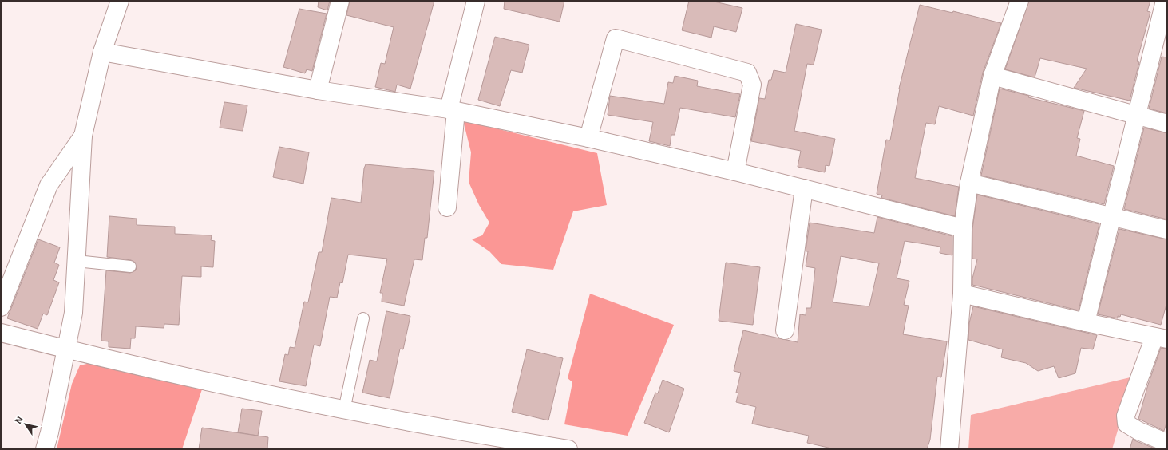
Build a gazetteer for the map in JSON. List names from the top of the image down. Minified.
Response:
{"north":"top left"}
